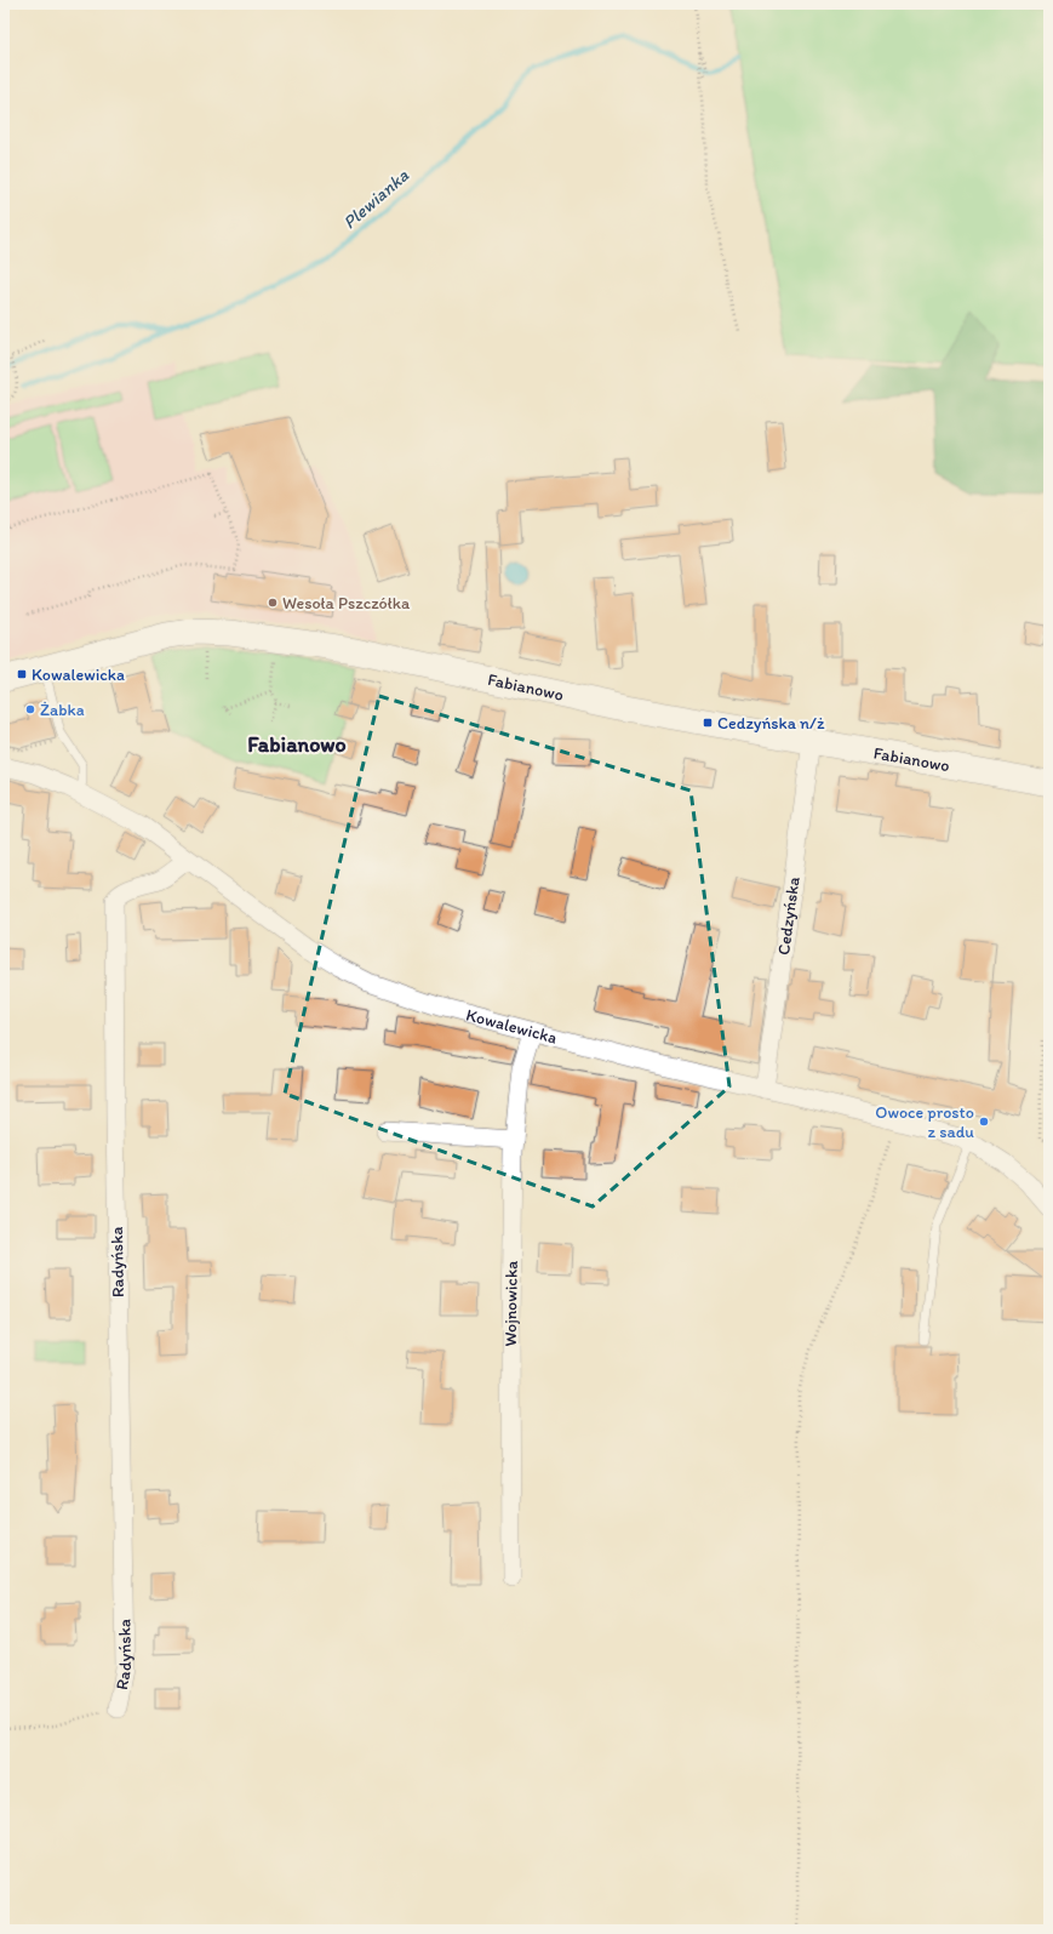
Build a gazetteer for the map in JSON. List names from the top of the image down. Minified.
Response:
{"streets":{"street":["Fabianowo","Cedzyńska","Kowalewicka","Radyńska","Wojnowicka"]},"crossings":[["Fabianowo","Cedzyńska"],["Cedzyńska","Kowalewicka"],["Kowalewicka","Radyńska"],["Kowalewicka","Wojnowicka"]],"districts":["Fabianowo"],"water":["Plewianka"],"places":{"other":["Wesoła Pszczółka","Żabka","Owoce prosto z sadu"],"transit":["Kowalewicka","Cedzyńska n/ż"]}}
